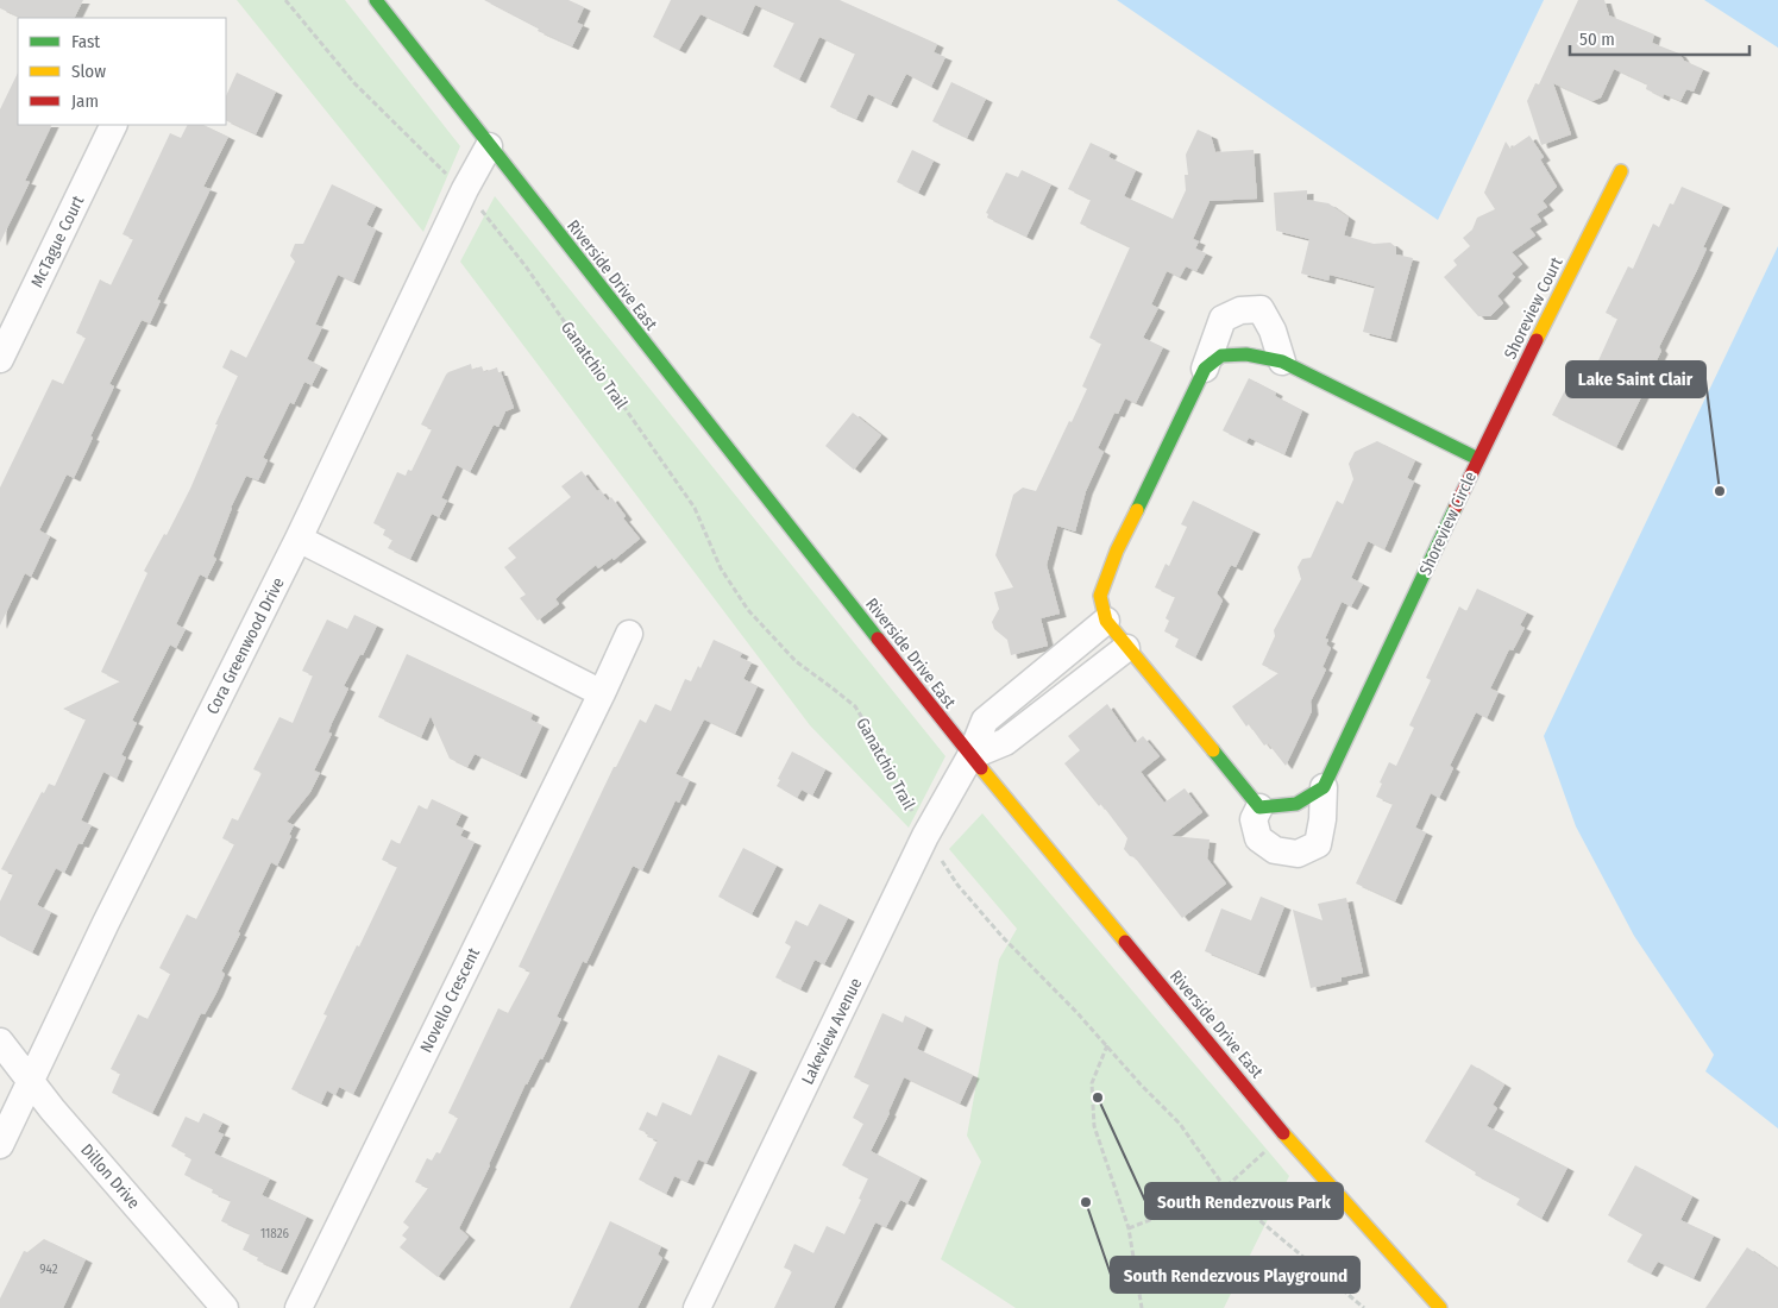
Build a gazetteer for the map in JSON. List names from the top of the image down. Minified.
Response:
{"streets":{"main road":["Riverside Drive East","Shoreview Court","Shoreview Circle"],"street":["McTague Court","Cora Greenwood Drive","Novello Crescent","Lakeview Avenue","Dillon Drive"],"path":["Ganatchio Trail"]},"crossings":[["Riverside Drive East","Cora Greenwood Drive"],["Riverside Drive East","Lakeview Avenue"],["Shoreview Court","Shoreview Circle"],["Ganatchio Trail","Cora Greenwood Drive"],["Ganatchio Trail","Lakeview Avenue"],["Cora Greenwood Drive","Dillon Drive"]],"places":["Lake Saint Clair","South Rendezvous Park","South Rendezvous Playground"],"house_numbers":["11826","942"],"legend":["Fast","Slow","Jam"],"scale_bar":"50 m"}
